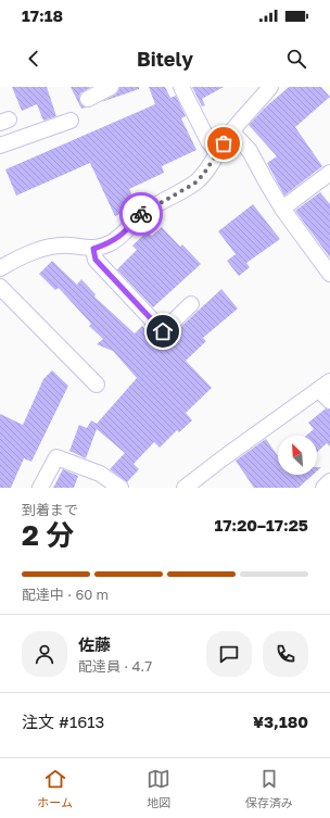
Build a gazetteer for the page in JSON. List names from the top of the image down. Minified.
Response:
{"north":"top left","page":{"status":"17:18","header":"Bitely","heading":["2 分","到着まで","17:20–17:25"],"panel":["佐藤","配達員 · 4.7","注文 #1613","¥3,180"],"bar":"配達中 · 60 m","tabs":["ホーム","地図","保存済み"]}}
